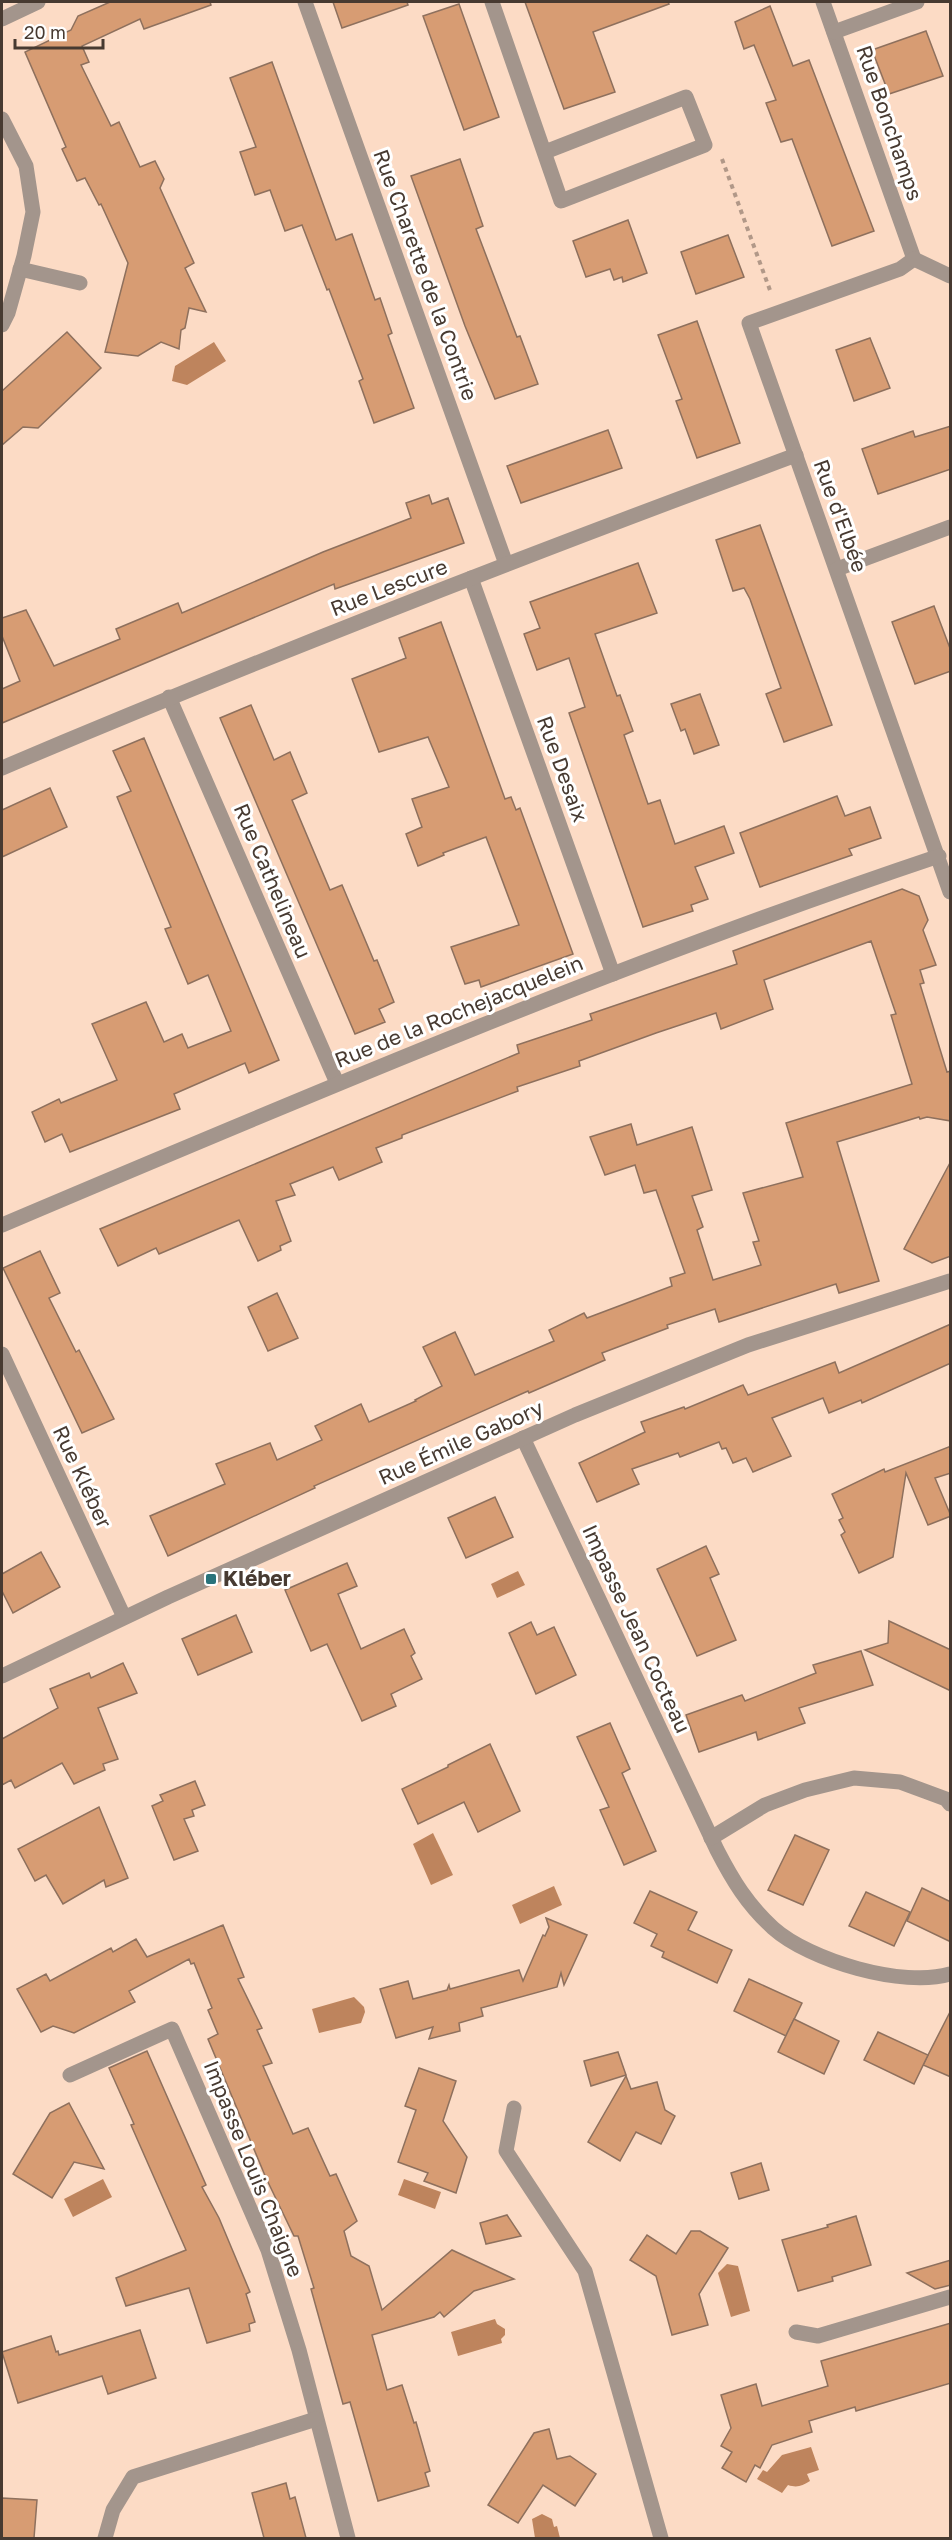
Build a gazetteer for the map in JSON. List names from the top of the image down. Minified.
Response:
{"streets":{"street":["Rue Bonchamps","Rue Charette de la Contrie","Rue d'Elbée","Rue Lescure","Rue Desaix","Rue Cathelineau","Rue de la Rochejacquelein","Rue Émile Gabory","Rue Kléber","Impasse Jean Cocteau","Impasse Louis Chaigne"]},"crossings":[["Rue Bonchamps","Rue d'Elbée"],["Rue Charette de la Contrie","Rue Lescure"],["Rue d'Elbée","Rue Lescure"],["Rue d'Elbée","Rue de la Rochejacquelein"],["Rue Lescure","Rue Desaix"],["Rue Lescure","Rue Cathelineau"],["Rue Desaix","Rue de la Rochejacquelein"],["Rue Cathelineau","Rue de la Rochejacquelein"],["Rue Émile Gabory","Rue Kléber"],["Rue Émile Gabory","Impasse Jean Cocteau"]],"places":{"transit":["Kléber"]},"scale_bar":"20 m"}
